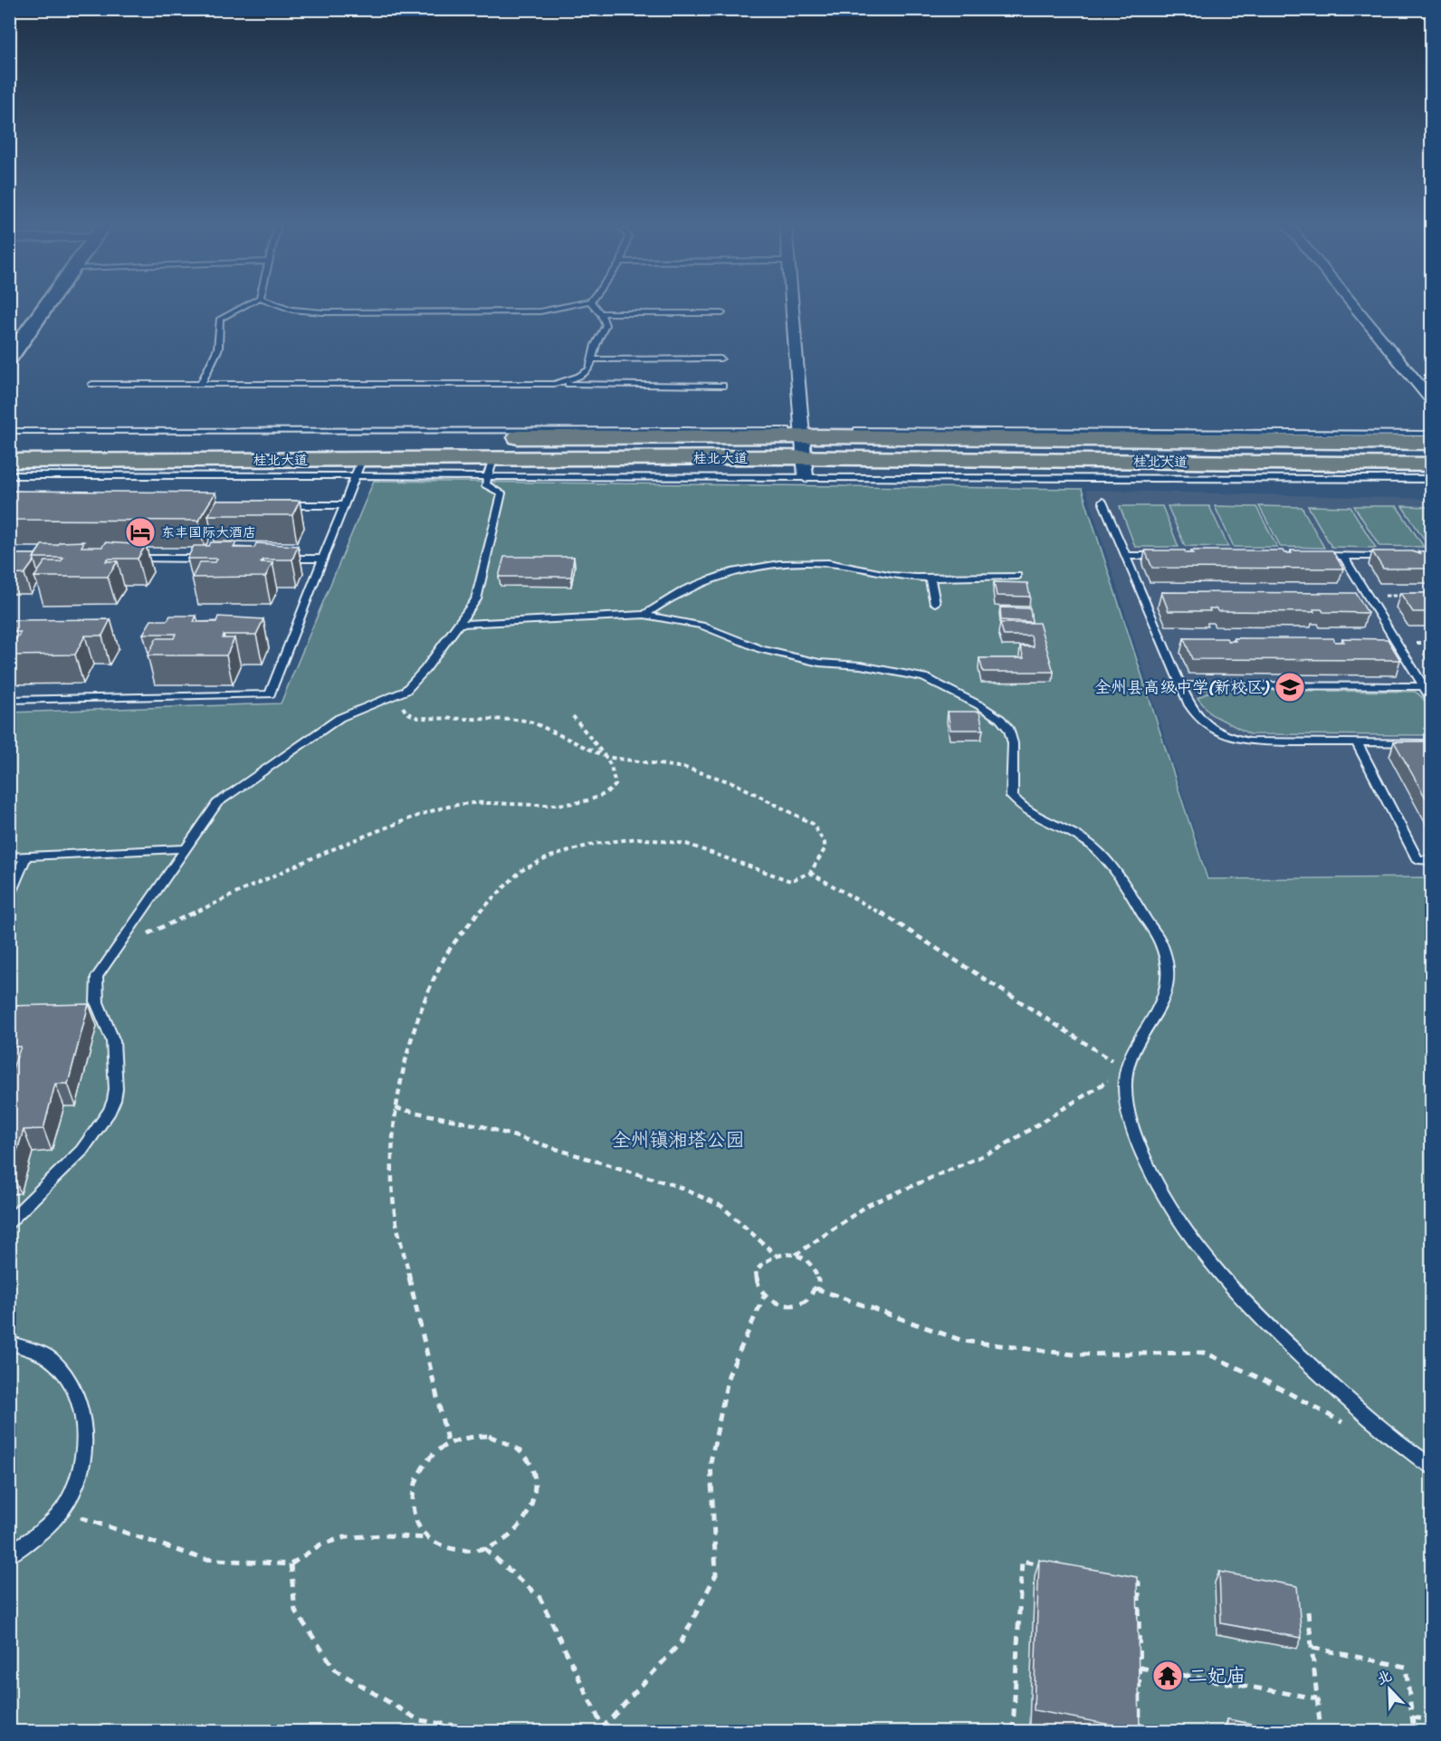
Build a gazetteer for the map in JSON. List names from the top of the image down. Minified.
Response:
{"streets":{"main road":["桂北大道"]},"parks":["全州镇湘塔公园"],"places":{"hotel":["东丰国际大酒店"],"school or university":["全州县高级中学(新校区)"],"temple":["二妃庙"]},"north":"top left"}
